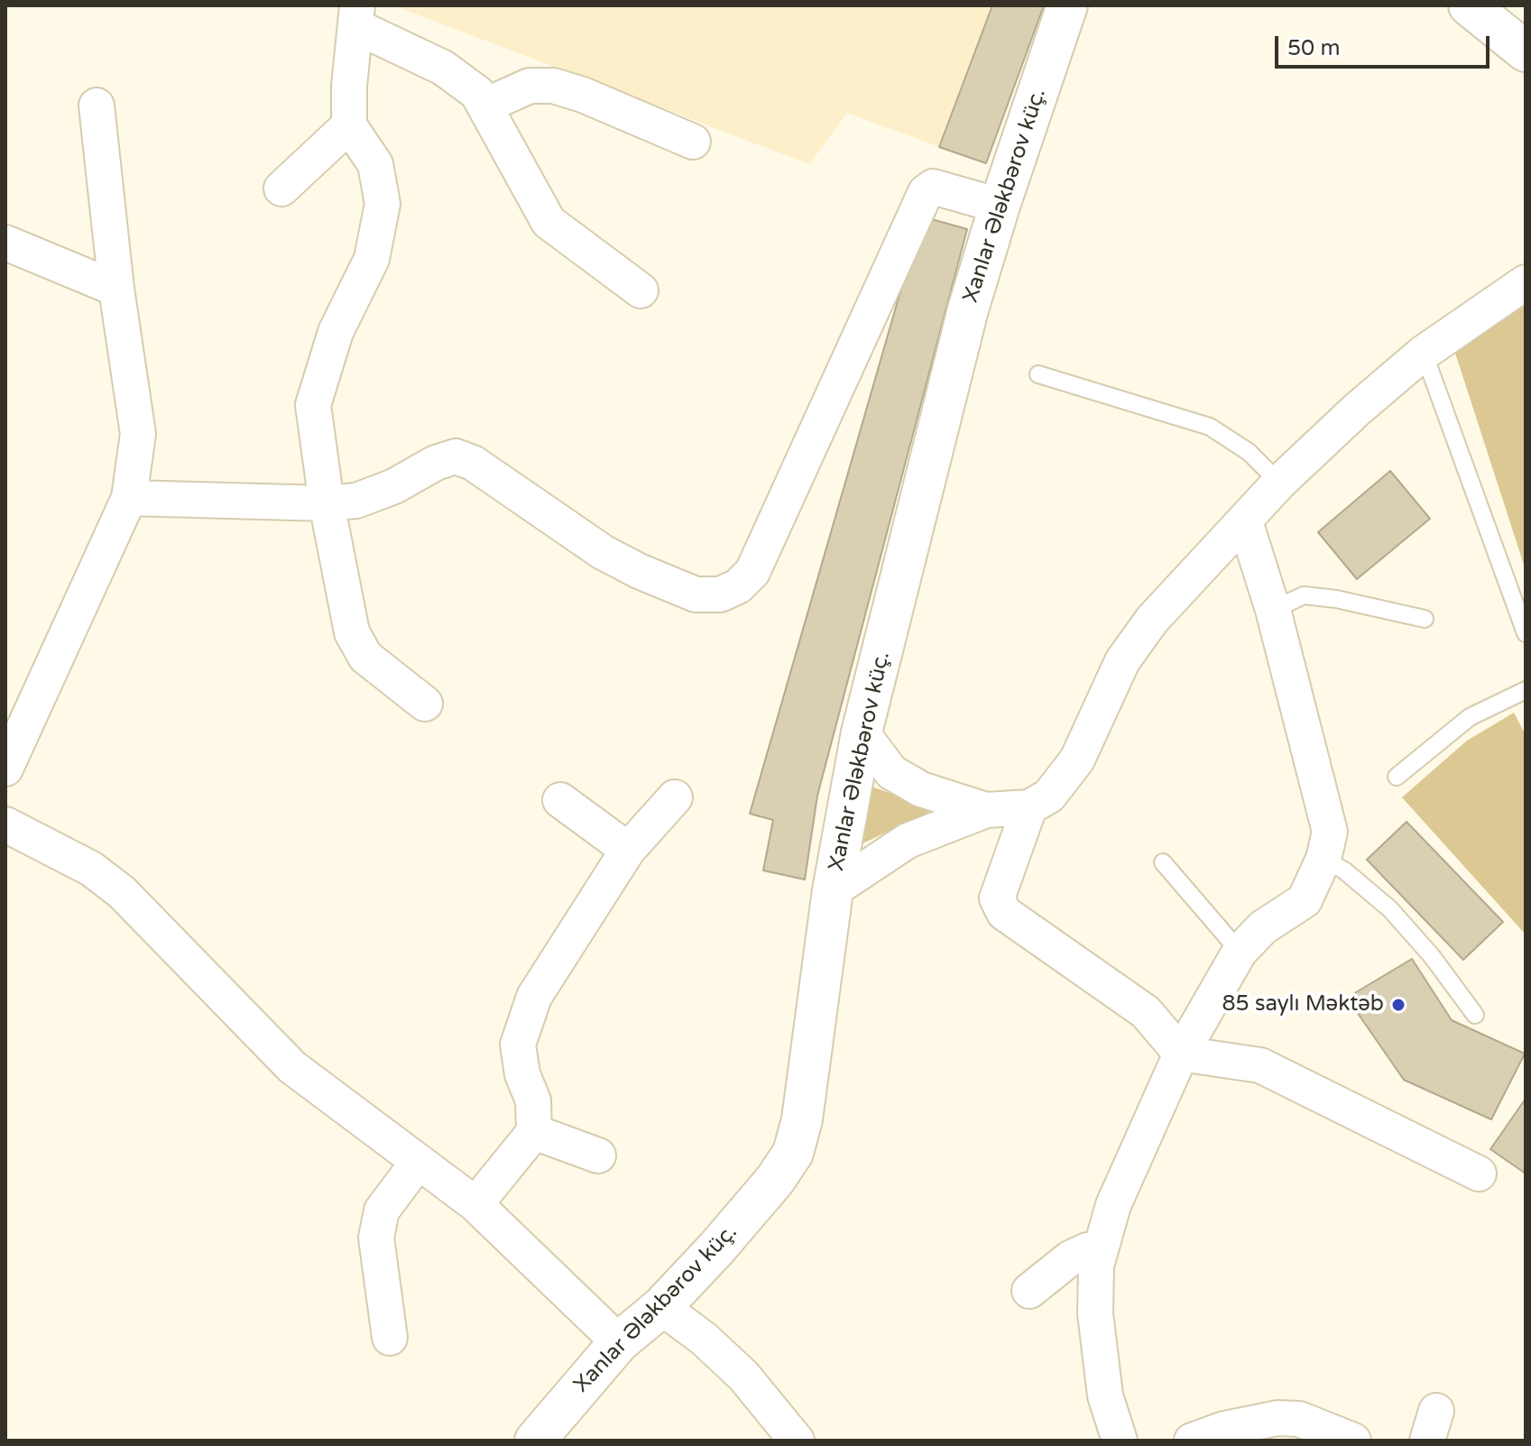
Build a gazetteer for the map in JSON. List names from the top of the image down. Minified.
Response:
{"streets":{"street":["Xanlar Ələkbərov küç."]},"places":["85 saylı Məktəb"],"scale_bar":"50 m"}
